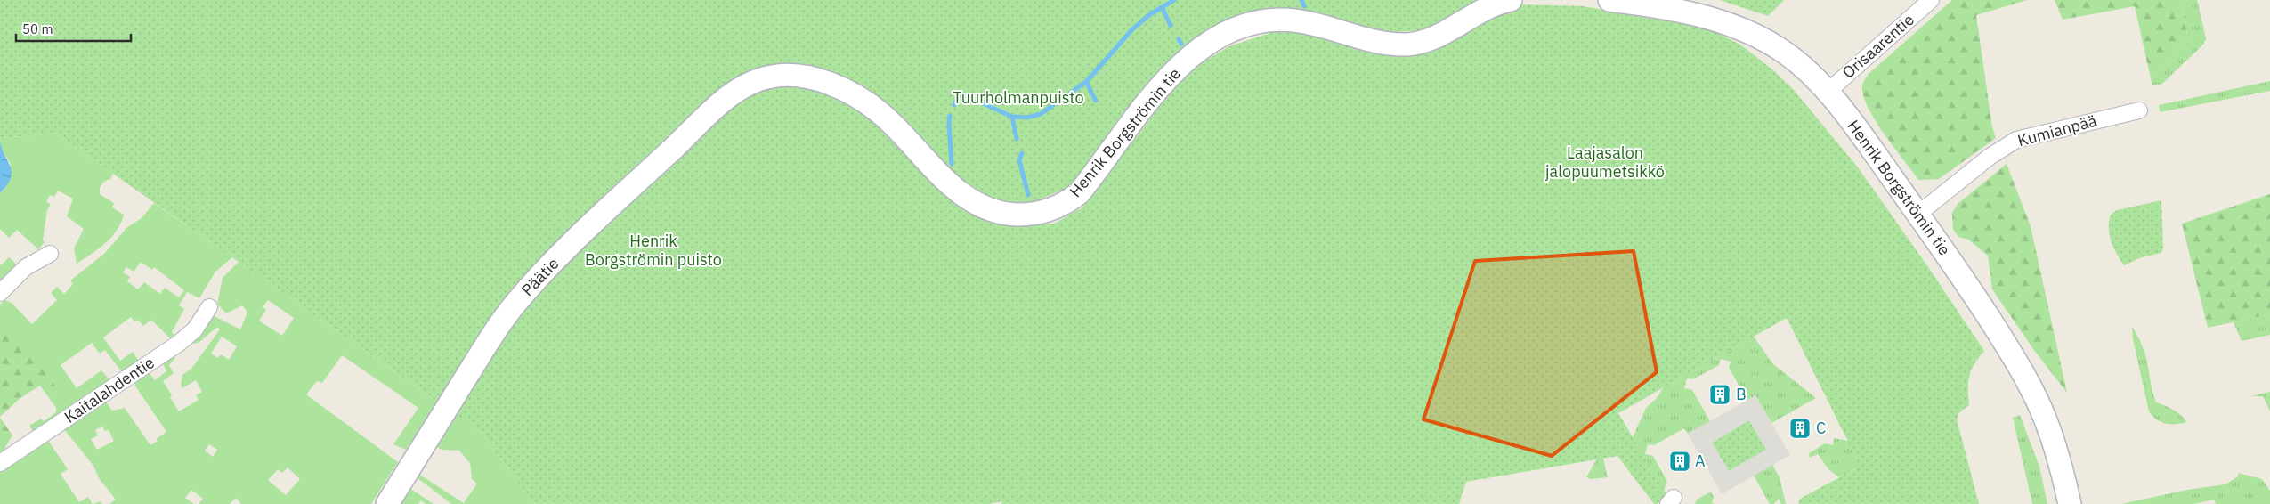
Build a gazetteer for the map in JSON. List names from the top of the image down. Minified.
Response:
{"streets":{"street":["Orisaarentie","Kumianpää","Henrik Borgströmin tie","Päätie","Kaitalahdentie"]},"crossings":[["Orisaarentie","Henrik Borgströmin tie"],["Kumianpää","Henrik Borgströmin tie"],["Henrik Borgströmin tie","Päätie"]],"parks":["Tuurholmanpuisto","Laajasalon jalopuumetsikkö","Henrik Borgströmin puisto"],"places":{"building":["B","C","A"]},"scale_bar":"50 m"}
